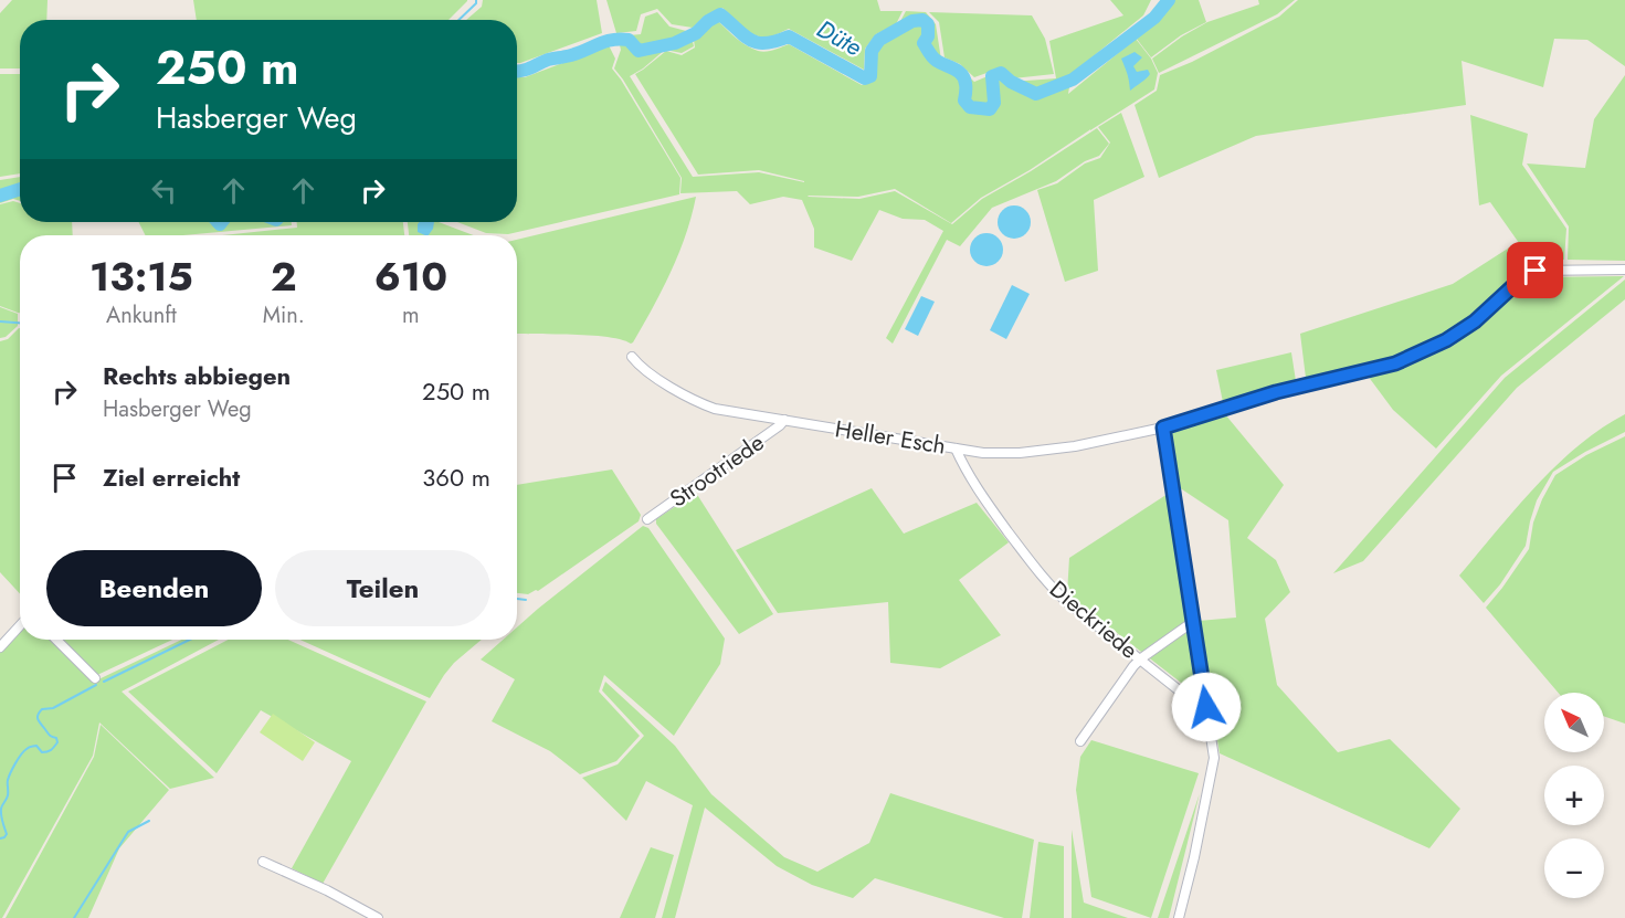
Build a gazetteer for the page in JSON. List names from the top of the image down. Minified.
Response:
{"streets":{"street":["Heller Esch","Strootriede","Dieckriede"]},"crossings":[["Heller Esch","Strootriede"],["Heller Esch","Dieckriede"]],"water":["Düte"],"north":"top left","page":{"turn":["250 m","Hasberger Weg"],"eta":["13:15","Ankunft","2","Min.","610","m"],"list":[{"name":"Rechts abbiegen","note":"Hasberger Weg","value":"250 m"},{"name":"Ziel erreicht","value":"360 m"}],"buttons":["Beenden","Teilen"],"map_buttons":["+","−"]}}
